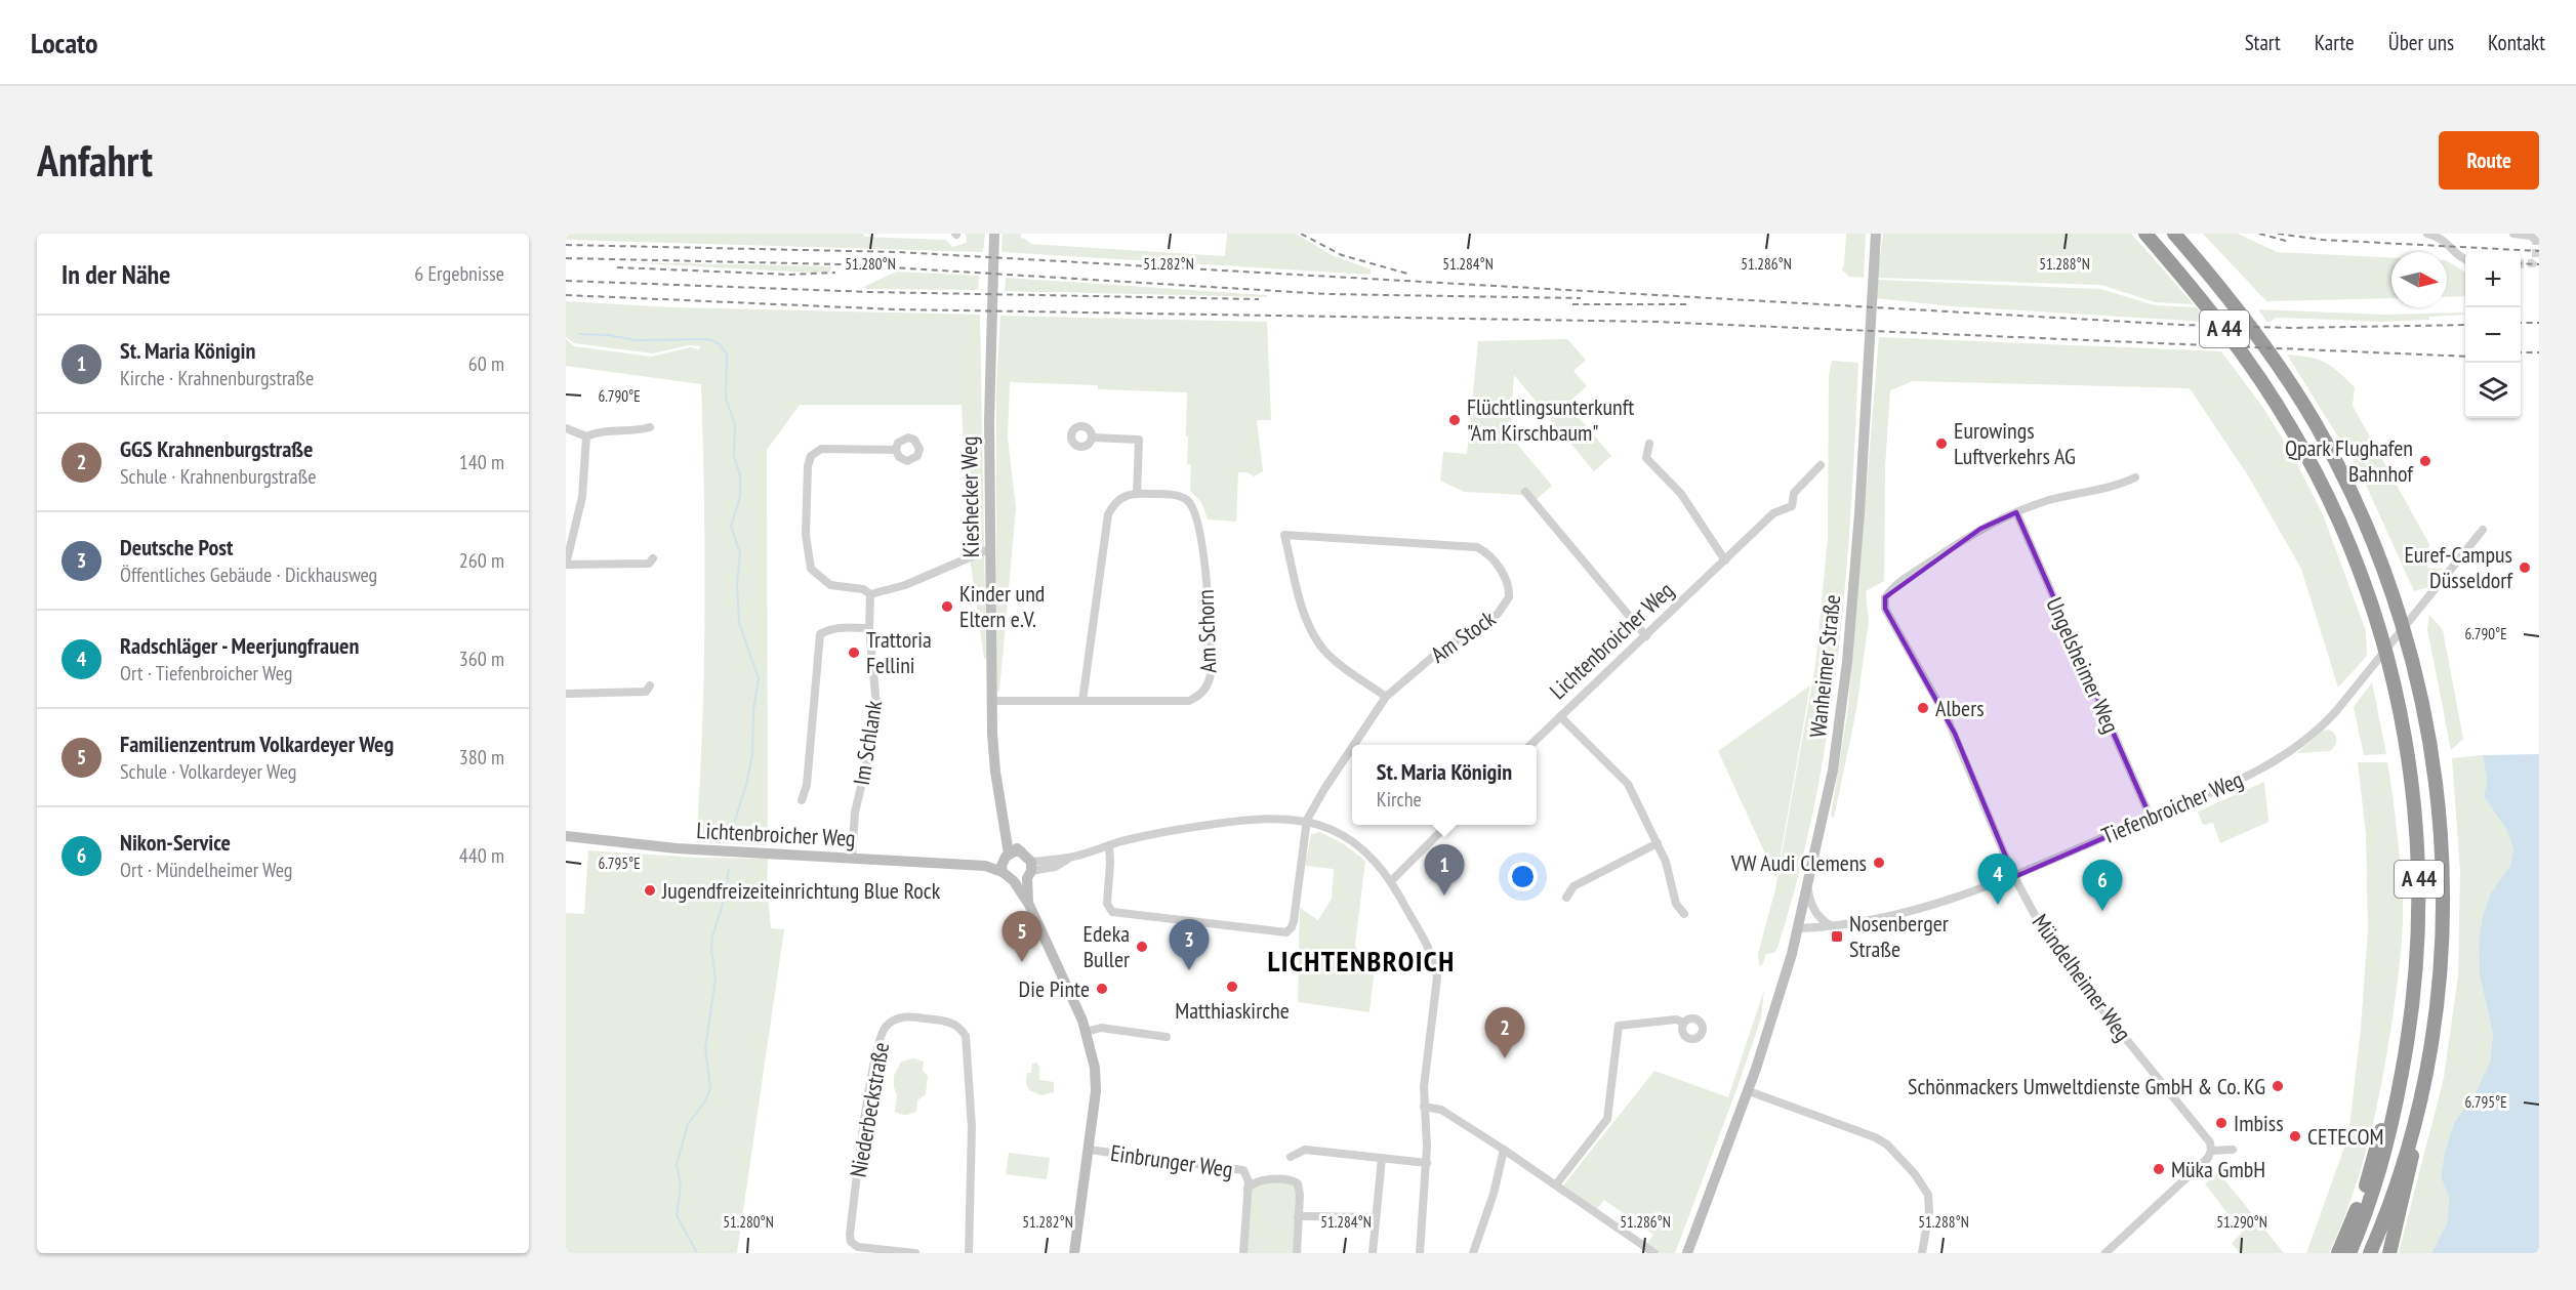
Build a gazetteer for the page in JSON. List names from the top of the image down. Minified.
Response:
{"streets":{"highway":["A 44"],"street":["Kieshecker Weg","Am Schorn","Am Stock","Lichtenbroicher Weg","Ungelsheimer Weg","Wanheimer Straße","Im Schlank","Tiefenbroicher Weg","Mündelheimer Weg","Niederbeckstraße","Einbrunger Weg"]},"crossings":[["Kieshecker Weg","Am Schorn"],["Kieshecker Weg","Lichtenbroicher Weg"],["Lichtenbroicher Weg","Im Schlank"],["Ungelsheimer Weg","Tiefenbroicher Weg"],["Ungelsheimer Weg","Mündelheimer Weg"],["Wanheimer Straße","Tiefenbroicher Weg"],["Tiefenbroicher Weg","Mündelheimer Weg"]],"districts":["LICHTENBROICH"],"places":{"other":["Flüchtlingsunterkunft \"Am Kirschbaum\"","Eurowings Luftverkehrs AG","Qpark Flughafen Bahnhof","Euref-Campus Düsseldorf","Kinder und Eltern e.V.","Trattoria Fellini","Albers","VW Audi Clemens","Jugendfreizeiteinrichtung Blue Rock","Edeka Buller","Matthiaskirche","Die Pinte","Schönmackers Umweltdienste GmbH & Co. KG","Imbiss","CETECOM","Müka GmbH"],"transit":["Nosenberger Straße"]},"north":"right","page":{"header":"Locato","nav":["Start","Karte","Über uns","Kontakt"],"buttons":"Route","title":"Anfahrt","heading":["In der Nähe","6 Ergebnisse"],"map_buttons":["+","−"],"list":[{"mark":"1","name":"St. Maria Königin","note":"Kirche · Krahnenburgstraße","value":"60 m"},{"mark":"2","name":"GGS Krahnenburgstraße","note":"Schule · Krahnenburgstraße","value":"140 m"},{"mark":"3","name":"Deutsche Post","note":"Öffentliches Gebäude · Dickhausweg","value":"260 m"},{"mark":"4","name":"Radschläger - Meerjungfrauen","note":"Ort · Tiefenbroicher Weg","value":"360 m"},{"mark":"5","name":"Familienzentrum Volkardeyer Weg","note":"Schule · Volkardeyer Weg","value":"380 m"},{"mark":"6","name":"Nikon-Service","note":"Ort · Mündelheimer Weg","value":"440 m"}],"popup":["St. Maria Königin","Kirche"],"pins":["1","4","6","5","3","2"]},"coordinates":["51.280°N","51.282°N","51.284°N","51.286°N","51.288°N","6.790°E","6.795°E","51.290°N"]}
